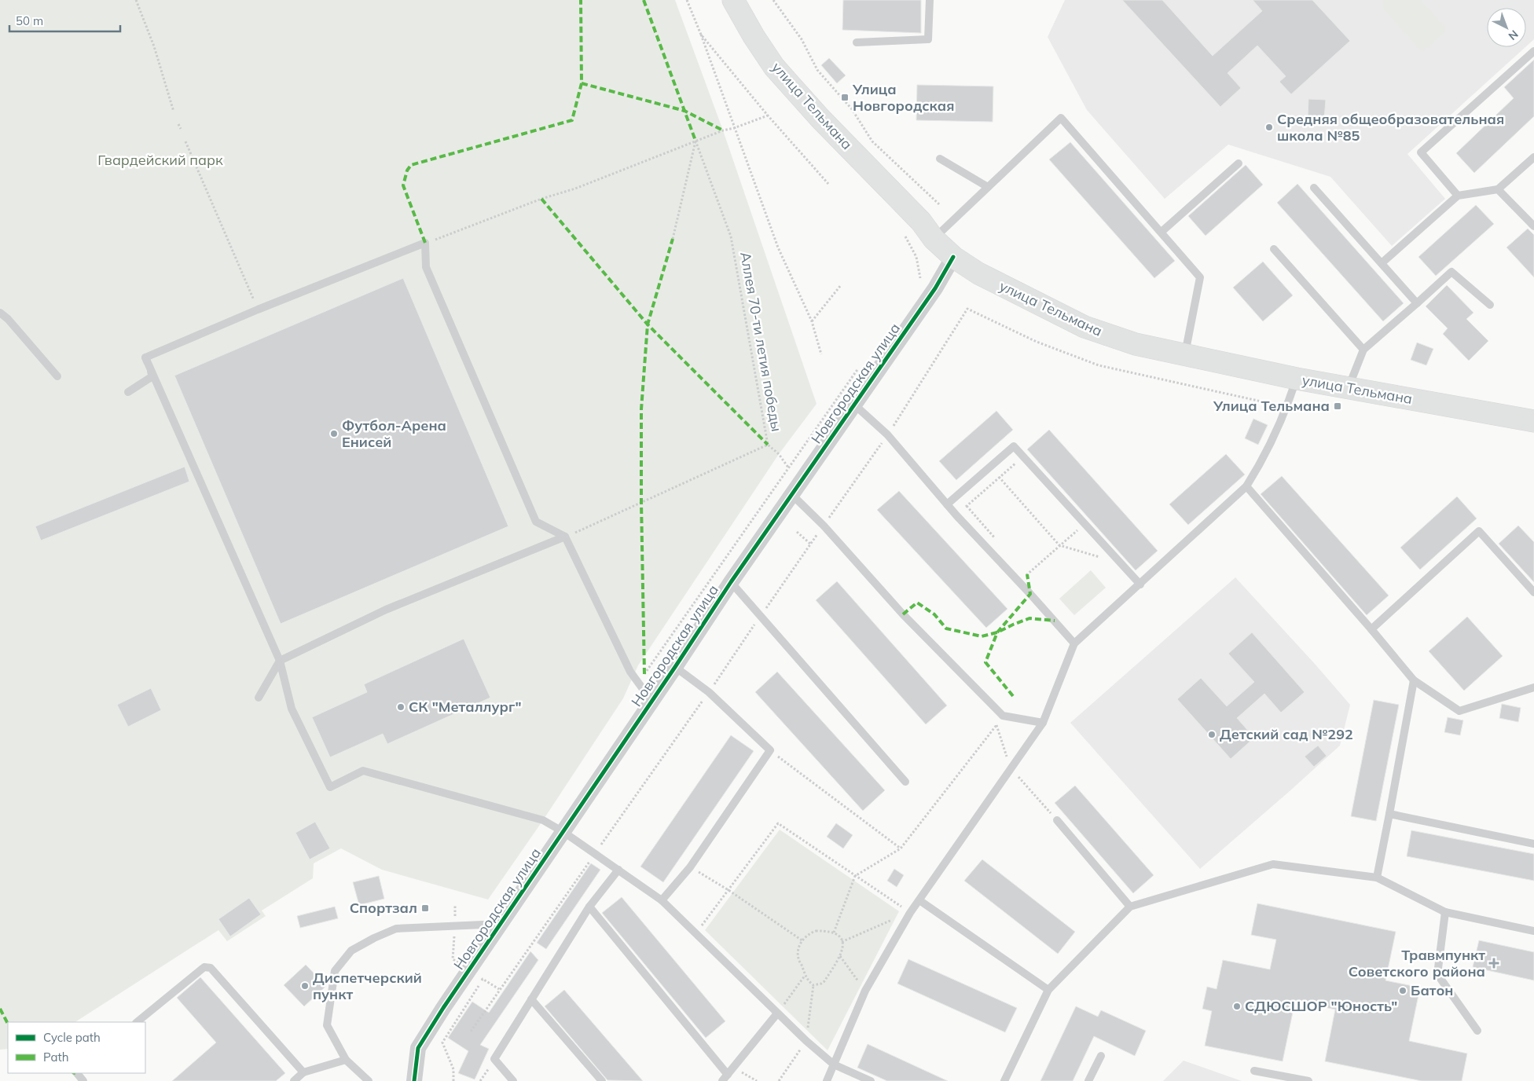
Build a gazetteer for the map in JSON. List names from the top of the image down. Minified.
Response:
{"streets":{"main road":["улица Тельмана"],"street":["Новгородская улица"],"path":["Аллея 70-ти летия победы"]},"crossings":[["улица Тельмана","Новгородская улица"]],"parks":["Гвардейский парк"],"places":{"transit":["Улица Новгородская","Улица Тельмана","Спортзал"],"other":["Средняя общеобразовательная школа №85","Футбол-Арена Енисей","СК \"Металлург\"","Детский сад №292","Диспетчерский пункт","Батон","СДЮСШОР \"Юность\""],"health":["Травмпункт Советского района"]},"legend":["Cycle path","Path"],"scale_bar":"50 m","north":"bottom right"}
